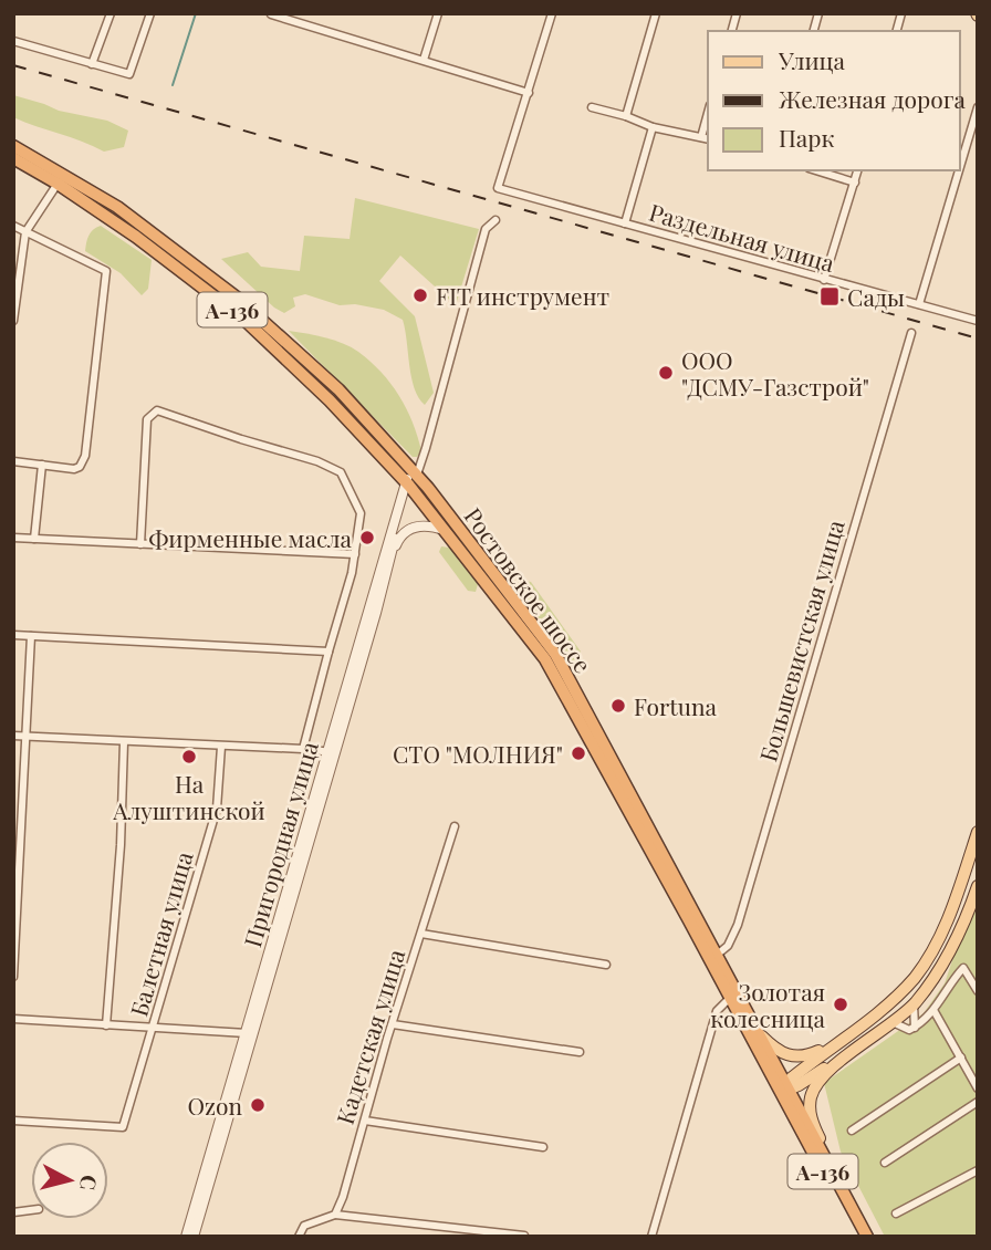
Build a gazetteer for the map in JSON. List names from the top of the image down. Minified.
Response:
{"streets":{"highway":["А-136","Ростовское шоссе"],"street":["Раздельная улица","Большевистская улица","Пригородная улица","Балетная улица","Кадетская улица"]},"crossings":[["А-136","Ростовское шоссе"],["Ростовское шоссе","Большевистская улица"],["Ростовское шоссе","Пригородная улица"]],"places":{"other":["FIT инструмент","ООО \"ДСМУ-Газстрой\"","Фирменные масла","Fortuna","СТО \"МОЛНИЯ\"","На Алуштинской","Золотая колесница","Ozon"],"transit":["Сады"]},"legend":["Улица","Железная дорога","Парк"],"north":"right"}
